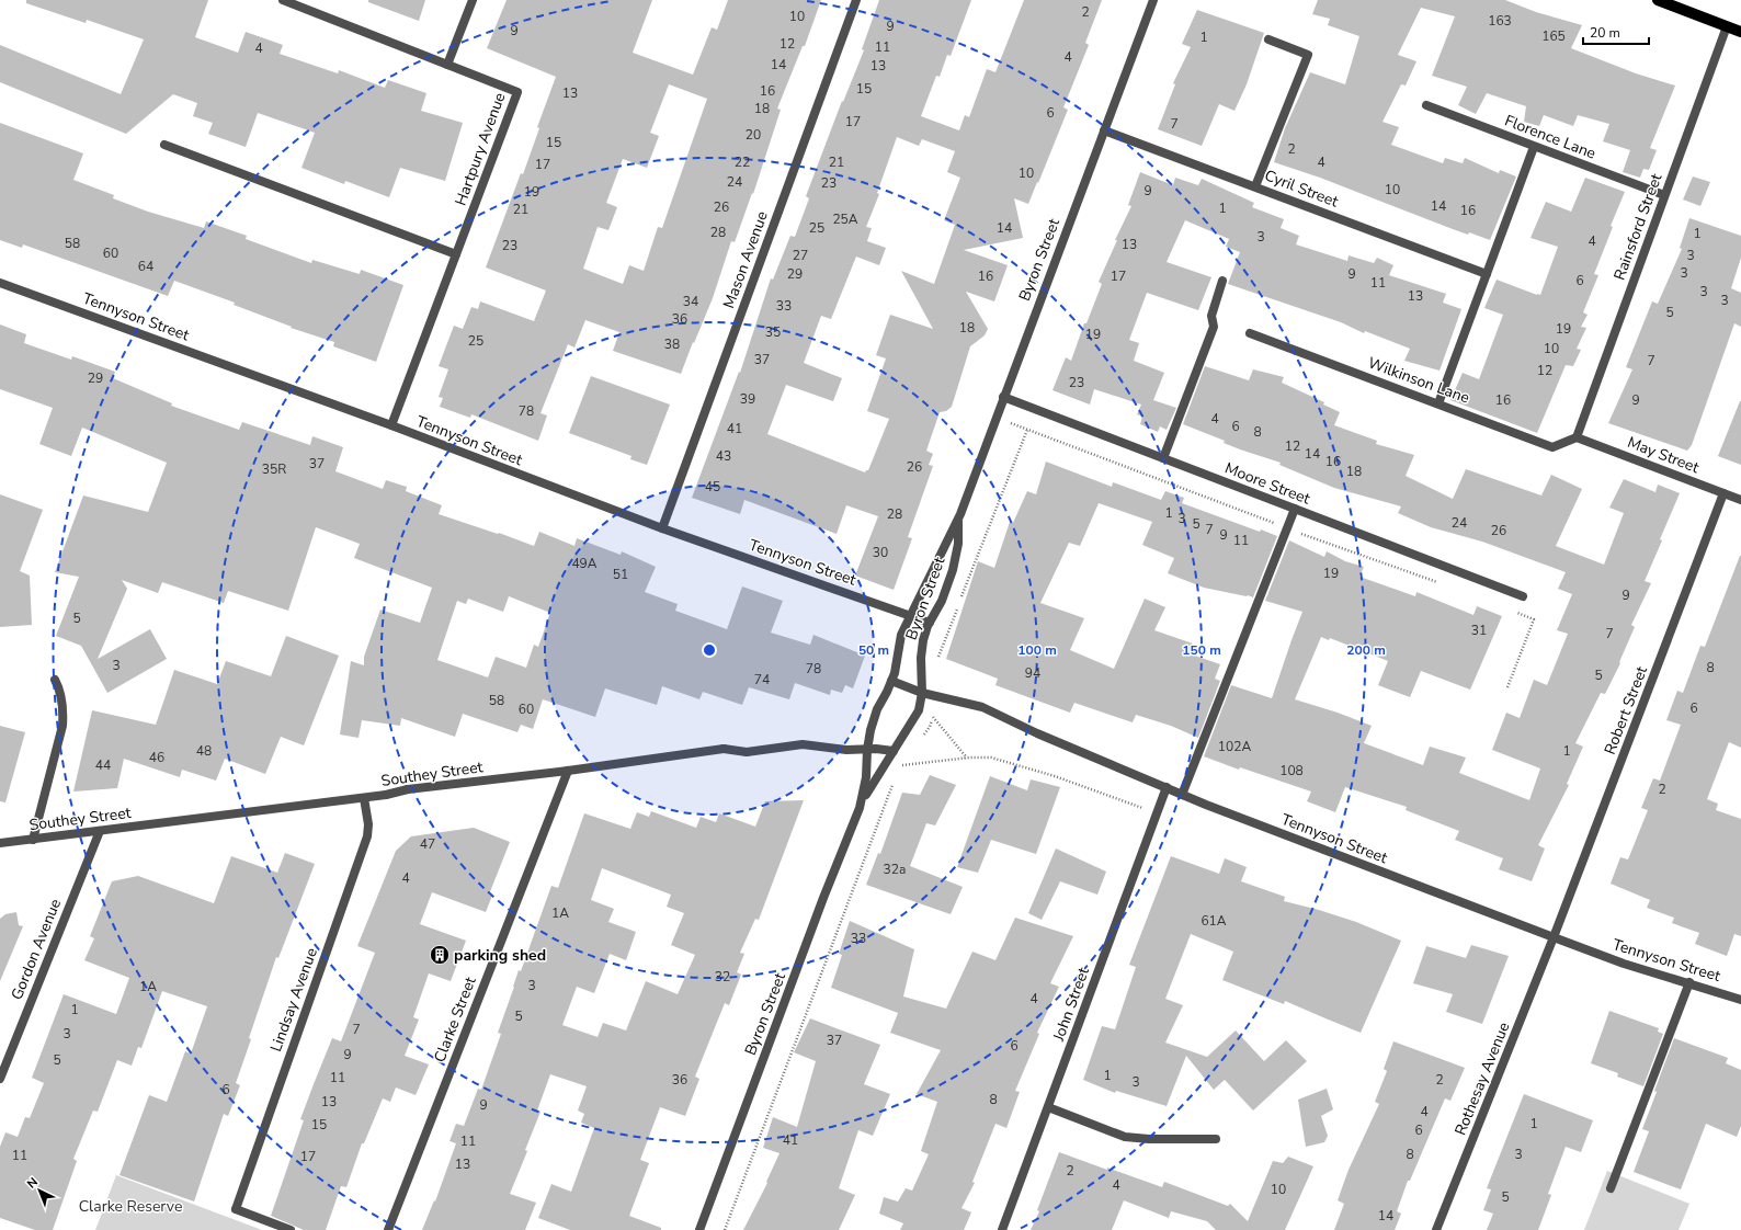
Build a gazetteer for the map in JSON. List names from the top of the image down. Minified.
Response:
{"streets":{"street":["Florence Lane","Hartpury Avenue","Cyril Street","Rainsford Street","Mason Avenue","Byron Street","Tennyson Street","Wilkinson Lane","May Street","Moore Street","Robert Street","Southey Street","Gordon Avenue","Lindsay Avenue","John Street","Clarke Street","Rothesay Avenue"]},"crossings":[["Florence Lane","Rainsford Street"],["Hartpury Avenue","Tennyson Street"],["Cyril Street","Byron Street"],["Rainsford Street","Wilkinson Lane"],["Rainsford Street","May Street"],["Mason Avenue","Tennyson Street"],["Byron Street","Tennyson Street"],["Byron Street","Moore Street"],["Byron Street","Southey Street"],["Tennyson Street","Robert Street"],["Tennyson Street","John Street"],["Tennyson Street","Rothesay Avenue"],["Wilkinson Lane","May Street"],["May Street","Robert Street"],["Robert Street","Rothesay Avenue"],["Southey Street","Gordon Avenue"],["Southey Street","Lindsay Avenue"],["Southey Street","Clarke Street"]],"parks":["Clarke Reserve"],"places":{"building":["parking shed"]},"house_numbers":["2","10","163","9","9","165","1","12","11","4","4","14","13","15","16","13","18","6","17","7","20","15","2","22","21","4","17","10","24","23","10","9","19","14","26","1","21","16","25A","25","14","28","1","3","4","58","13","23","60","27","3","64","3","29","9","16","17","6","11","3","13","3","34","33","5","36","18","19","35","19","25","38","10","37","7","12","29","23","39","16","9","78","4","6","41","8","12","14","43","16","37","26","35R","18","45","1","28","3","24","5","7","26","9","11","30","49A","19","51","9","5","31","7","3","8","78","94","5","74","58","6","60","102A","48","1","46","44","108","2","47","32a","4","1A","61A","33","32","3","1A","4","1","5","7","3","37","6","9","5","1","11","36","2","3","6","8","13","9","4","1","15","6","41","11","8","3","11","17","13","2","4","10","5","14"],"scale_bar":"20 m","north":"top left","rings":["50 m","100 m","150 m","200 m"]}
